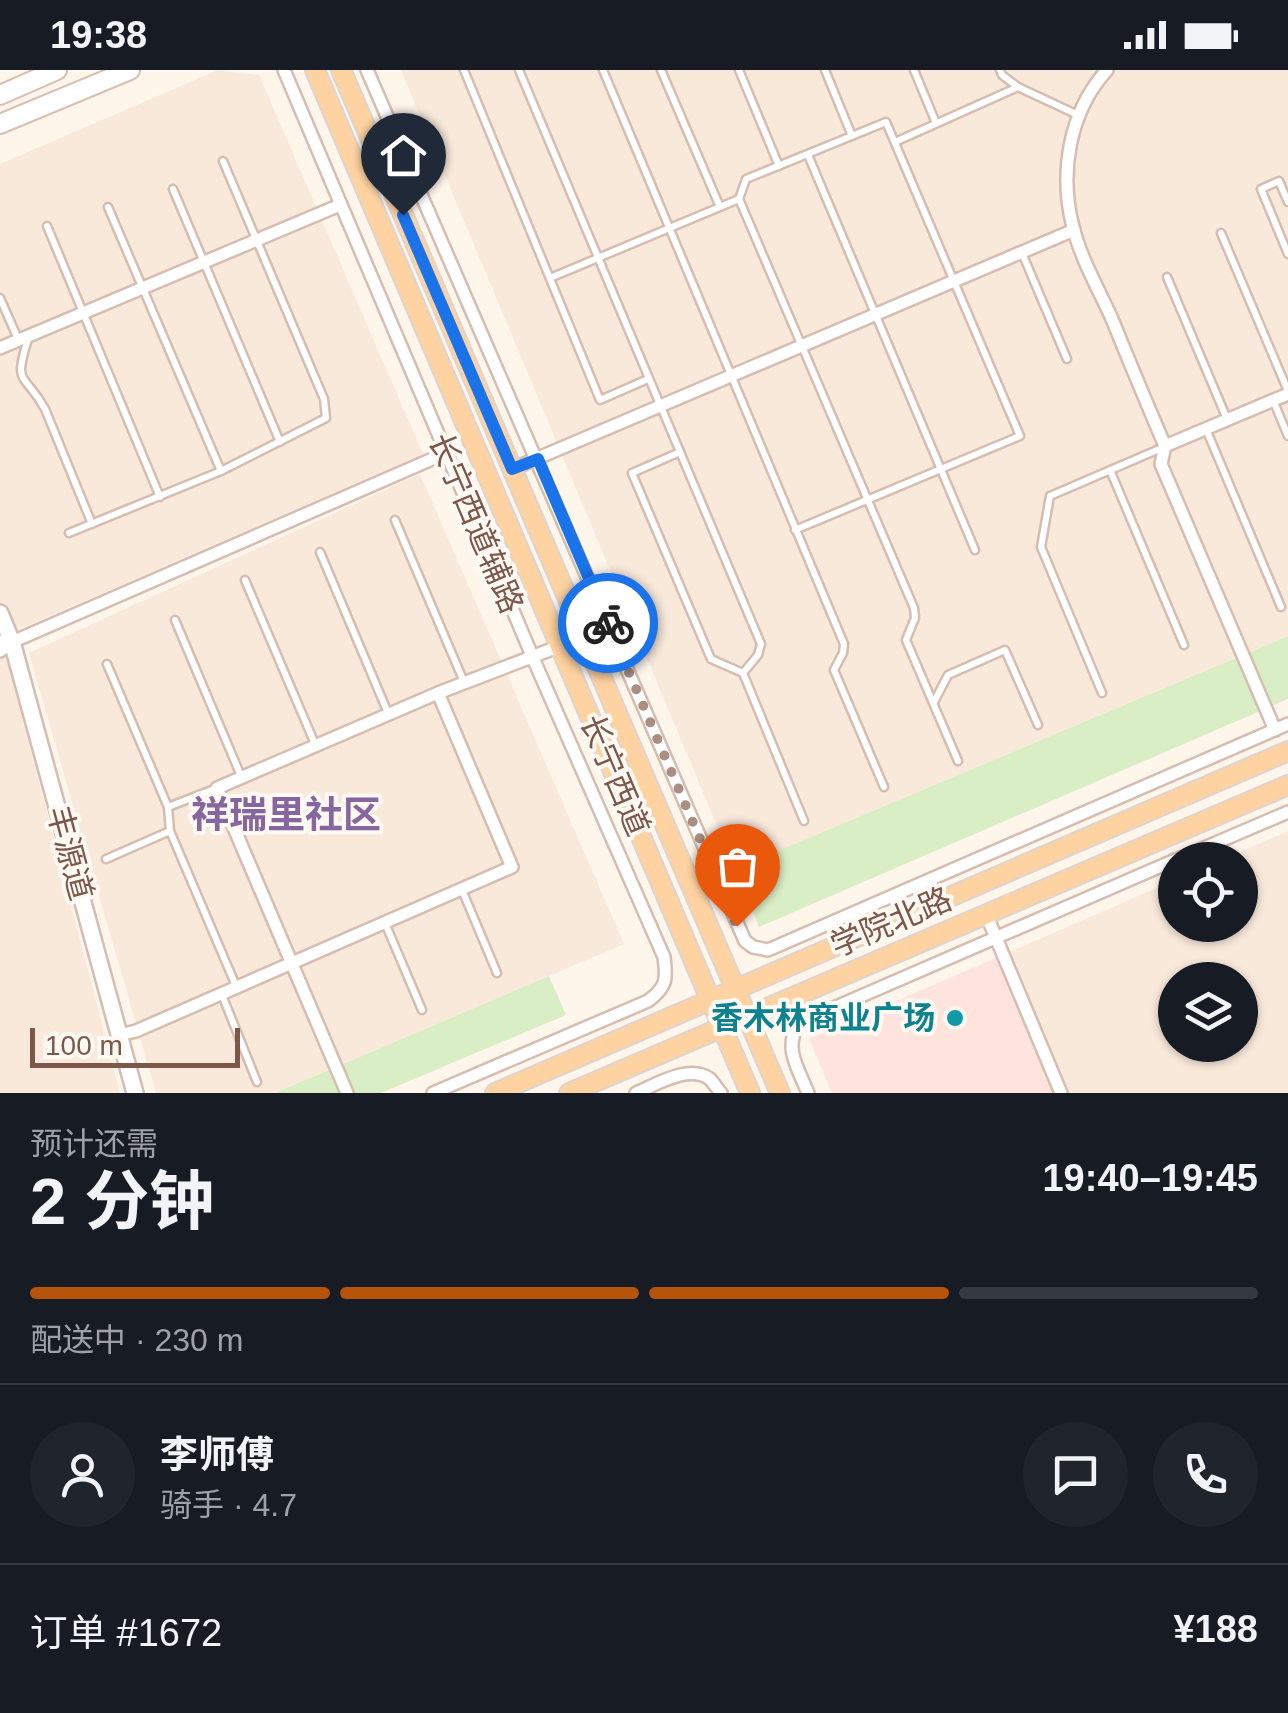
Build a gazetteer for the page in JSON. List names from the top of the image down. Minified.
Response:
{"streets":{"main road":["长宁西道","学院北路"],"street":["长宁西道辅路","丰源道"]},"crossings":[["长宁西道","学院北路"]],"districts":["祥瑞里社区"],"places":["香木林商业广场"],"scale_bar":"100 m","page":{"status":"19:38","scale":"100 m","heading":["2 分钟","预计还需","19:40–19:45"],"panel":["李师傅","骑手 · 4.7","订单 #1672","¥188"],"bar":"配送中 · 230 m"}}
